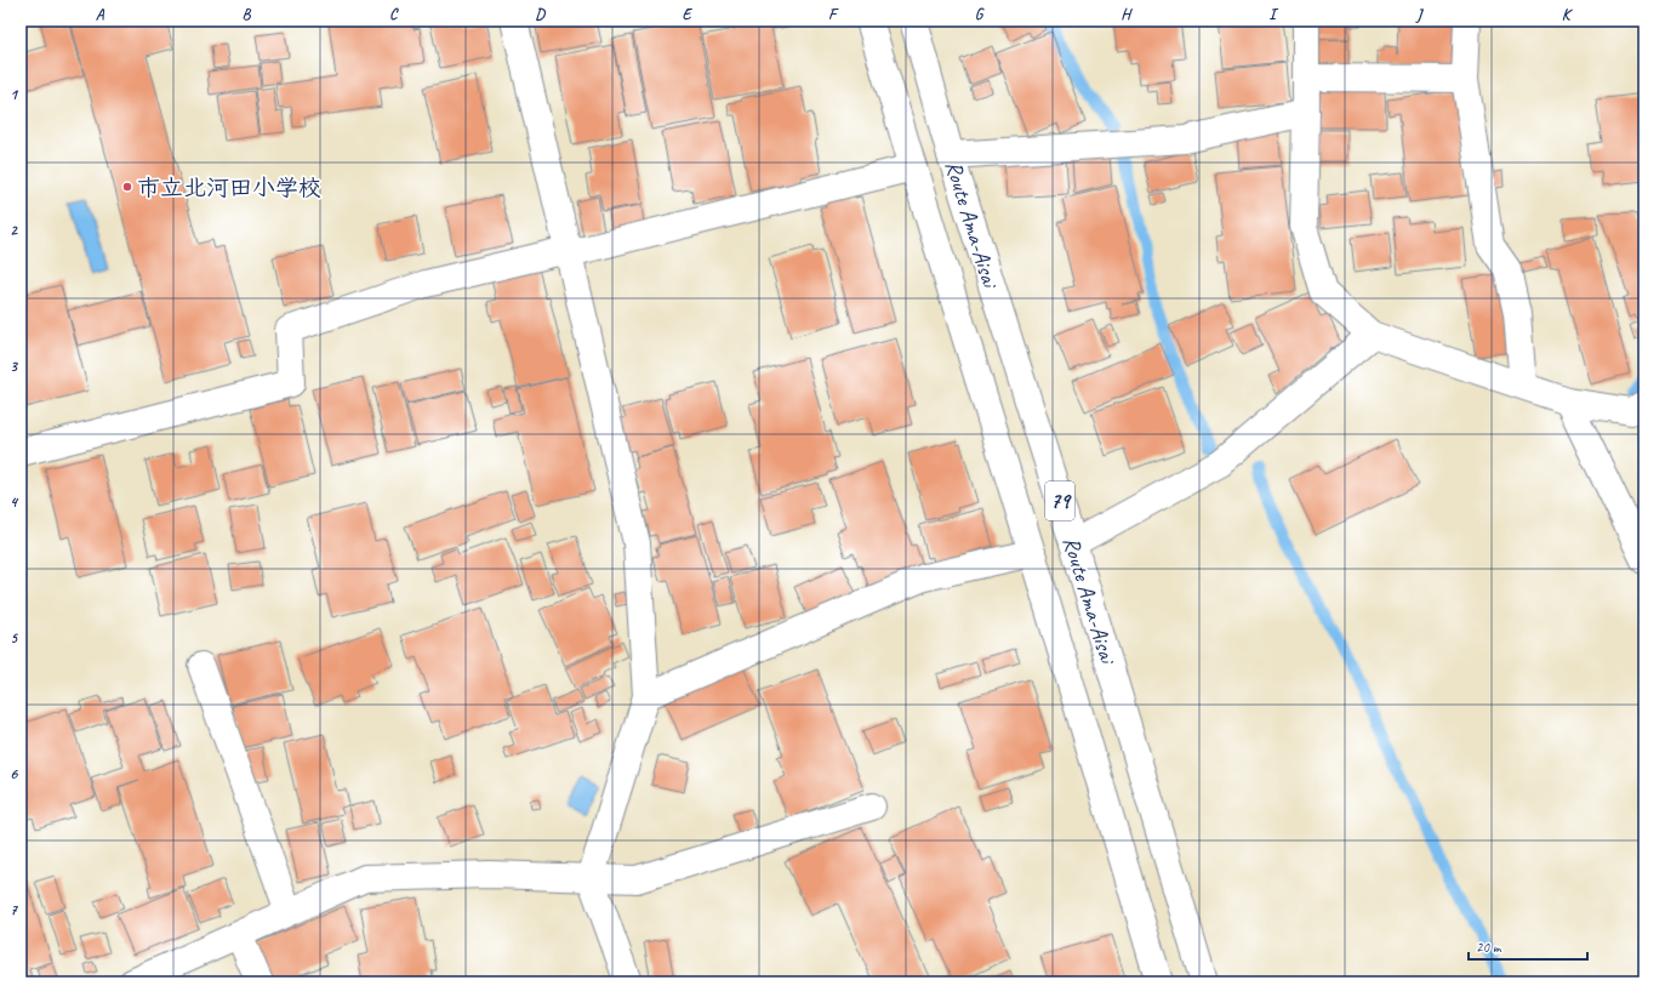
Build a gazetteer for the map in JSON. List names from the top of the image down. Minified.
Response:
{"streets":{"street":["Route Ama-Aisai","79"]},"places":["市立北河田小学校"],"scale_bar":"20 m","grid":{"columns":["A","B","C","D","E","F","G","H","I","J","K"],"rows":["1","2","3","4","5","6","7"]}}
